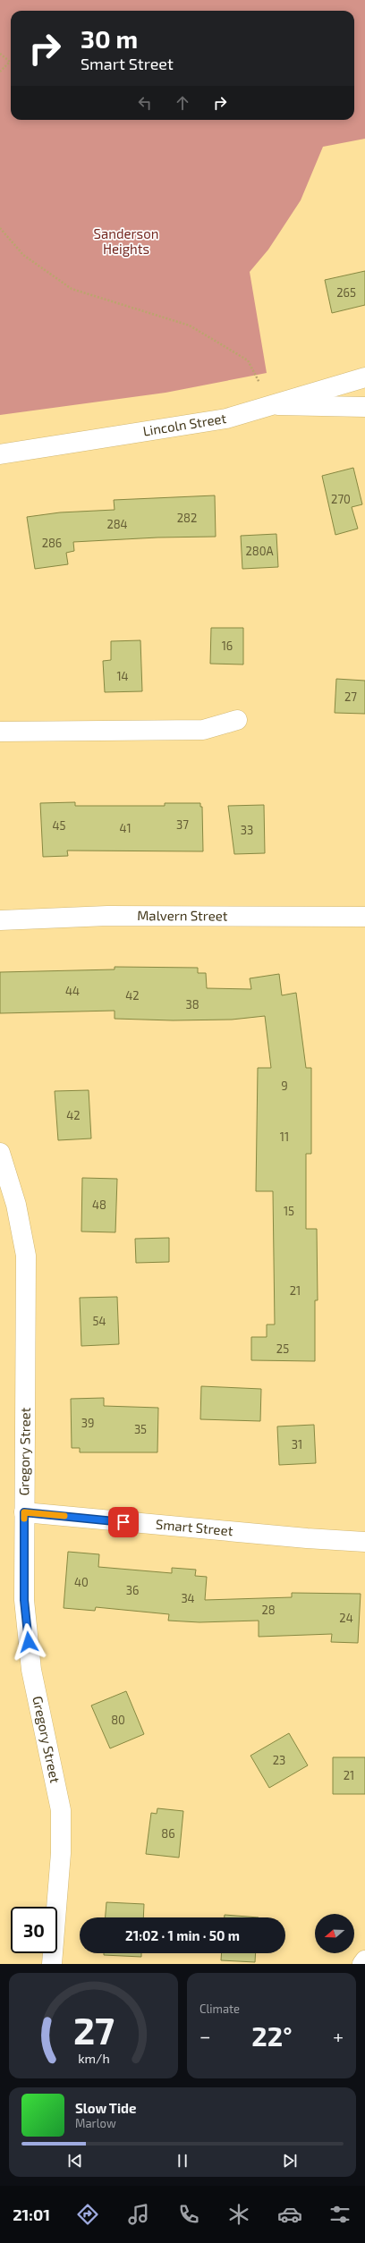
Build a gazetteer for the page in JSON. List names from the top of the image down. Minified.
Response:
{"streets":{"street":["Lincoln Street","Malvern Street","Gregory Street","Smart Street"]},"crossings":[["Gregory Street","Smart Street"]],"parks":["Sanderson Heights"],"house_numbers":["265","270","282","284","286","280A","16","14","27","37","45","41","33","44","42","38","9","42","11","48","15","21","54","25","39","35","31","40","36","34","28","24","80","23","21","86"],"north":"left","page":{"turn":["30 m","Smart Street"],"limit":"30","trip":"21:02 · 1 min · 50 m","tile":"Climate","heat":["−","22°","+"],"song":["Slow Tide","Marlow"],"tabs":"21:01","gauge":["27","km/h"]}}
